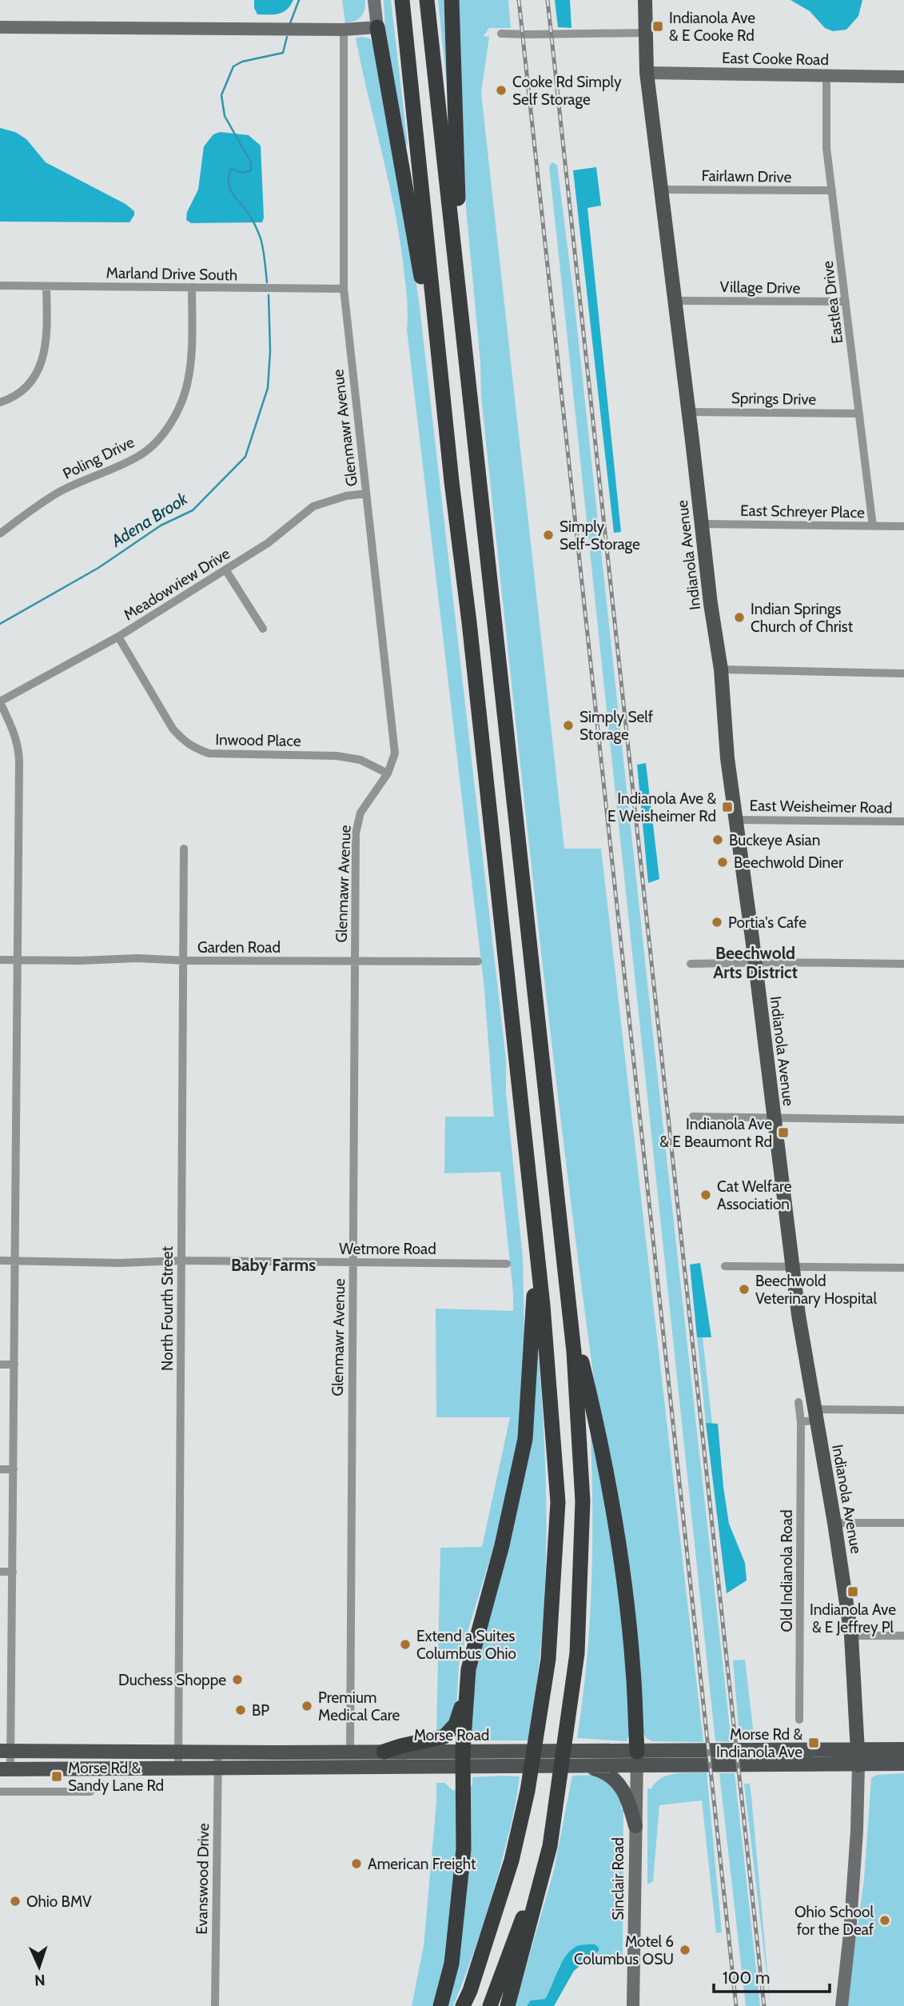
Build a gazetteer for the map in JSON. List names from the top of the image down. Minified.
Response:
{"streets":{"main road":["East Cooke Road","Indianola Avenue","Morse Road","Sinclair Road"],"street":["Fairlawn Drive","Marland Drive South","Village Drive","Eastlea Drive","Springs Drive","Glenmawr Avenue","Poling Drive","East Schreyer Place","Meadowview Drive","Inwood Place","East Weisheimer Road","Garden Road","Wetmore Road","North Fourth Street","Old Indianola Road","Evanswood Drive"]},"crossings":[["East Cooke Road","Eastlea Drive"],["East Cooke Road","Indianola Avenue"],["Fairlawn Drive","Eastlea Drive"],["Fairlawn Drive","Indianola Avenue"],["Marland Drive South","Glenmawr Avenue"],["Marland Drive South","Poling Drive"],["Village Drive","Eastlea Drive"],["Village Drive","Indianola Avenue"],["Eastlea Drive","Springs Drive"],["Eastlea Drive","East Schreyer Place"],["Springs Drive","Indianola Avenue"],["Glenmawr Avenue","Meadowview Drive"],["Glenmawr Avenue","Inwood Place"],["Glenmawr Avenue","Garden Road"],["Glenmawr Avenue","Wetmore Road"],["Glenmawr Avenue","Morse Road"],["East Schreyer Place","Indianola Avenue"],["Indianola Avenue","East Weisheimer Road"],["Indianola Avenue","Morse Road"],["Meadowview Drive","Inwood Place"],["Garden Road","North Fourth Street"],["Wetmore Road","North Fourth Street"],["North Fourth Street","Morse Road"],["Morse Road","Evanswood Drive"],["Morse Road","Sinclair Road"]],"districts":["Beechwold Arts District","Baby Farms"],"water":["Adena Brook"],"places":{"transit":["Indianola Ave & E Cooke Rd","Indianola Ave & E Weisheimer Rd","Indianola Ave & E Beaumont Rd","Indianola Ave & E Jeffrey Pl","Morse Rd & Indianola Ave","Morse Rd & Sandy Lane Rd"],"other":["Cooke Rd Simply Self Storage","Simply Self-Storage","Indian Springs Church of Christ","Simply Self Storage","Buckeye Asian","Beechwold Diner","Portia's Cafe","Cat Welfare Association","Beechwold Veterinary Hospital","Extend a Suites Columbus Ohio","Duchess Shoppe","Premium Medical Care","BP","American Freight","Ohio BMV","Ohio School for the Deaf","Motel 6 Columbus OSU"]},"scale_bar":"100 m","north":"bottom"}
